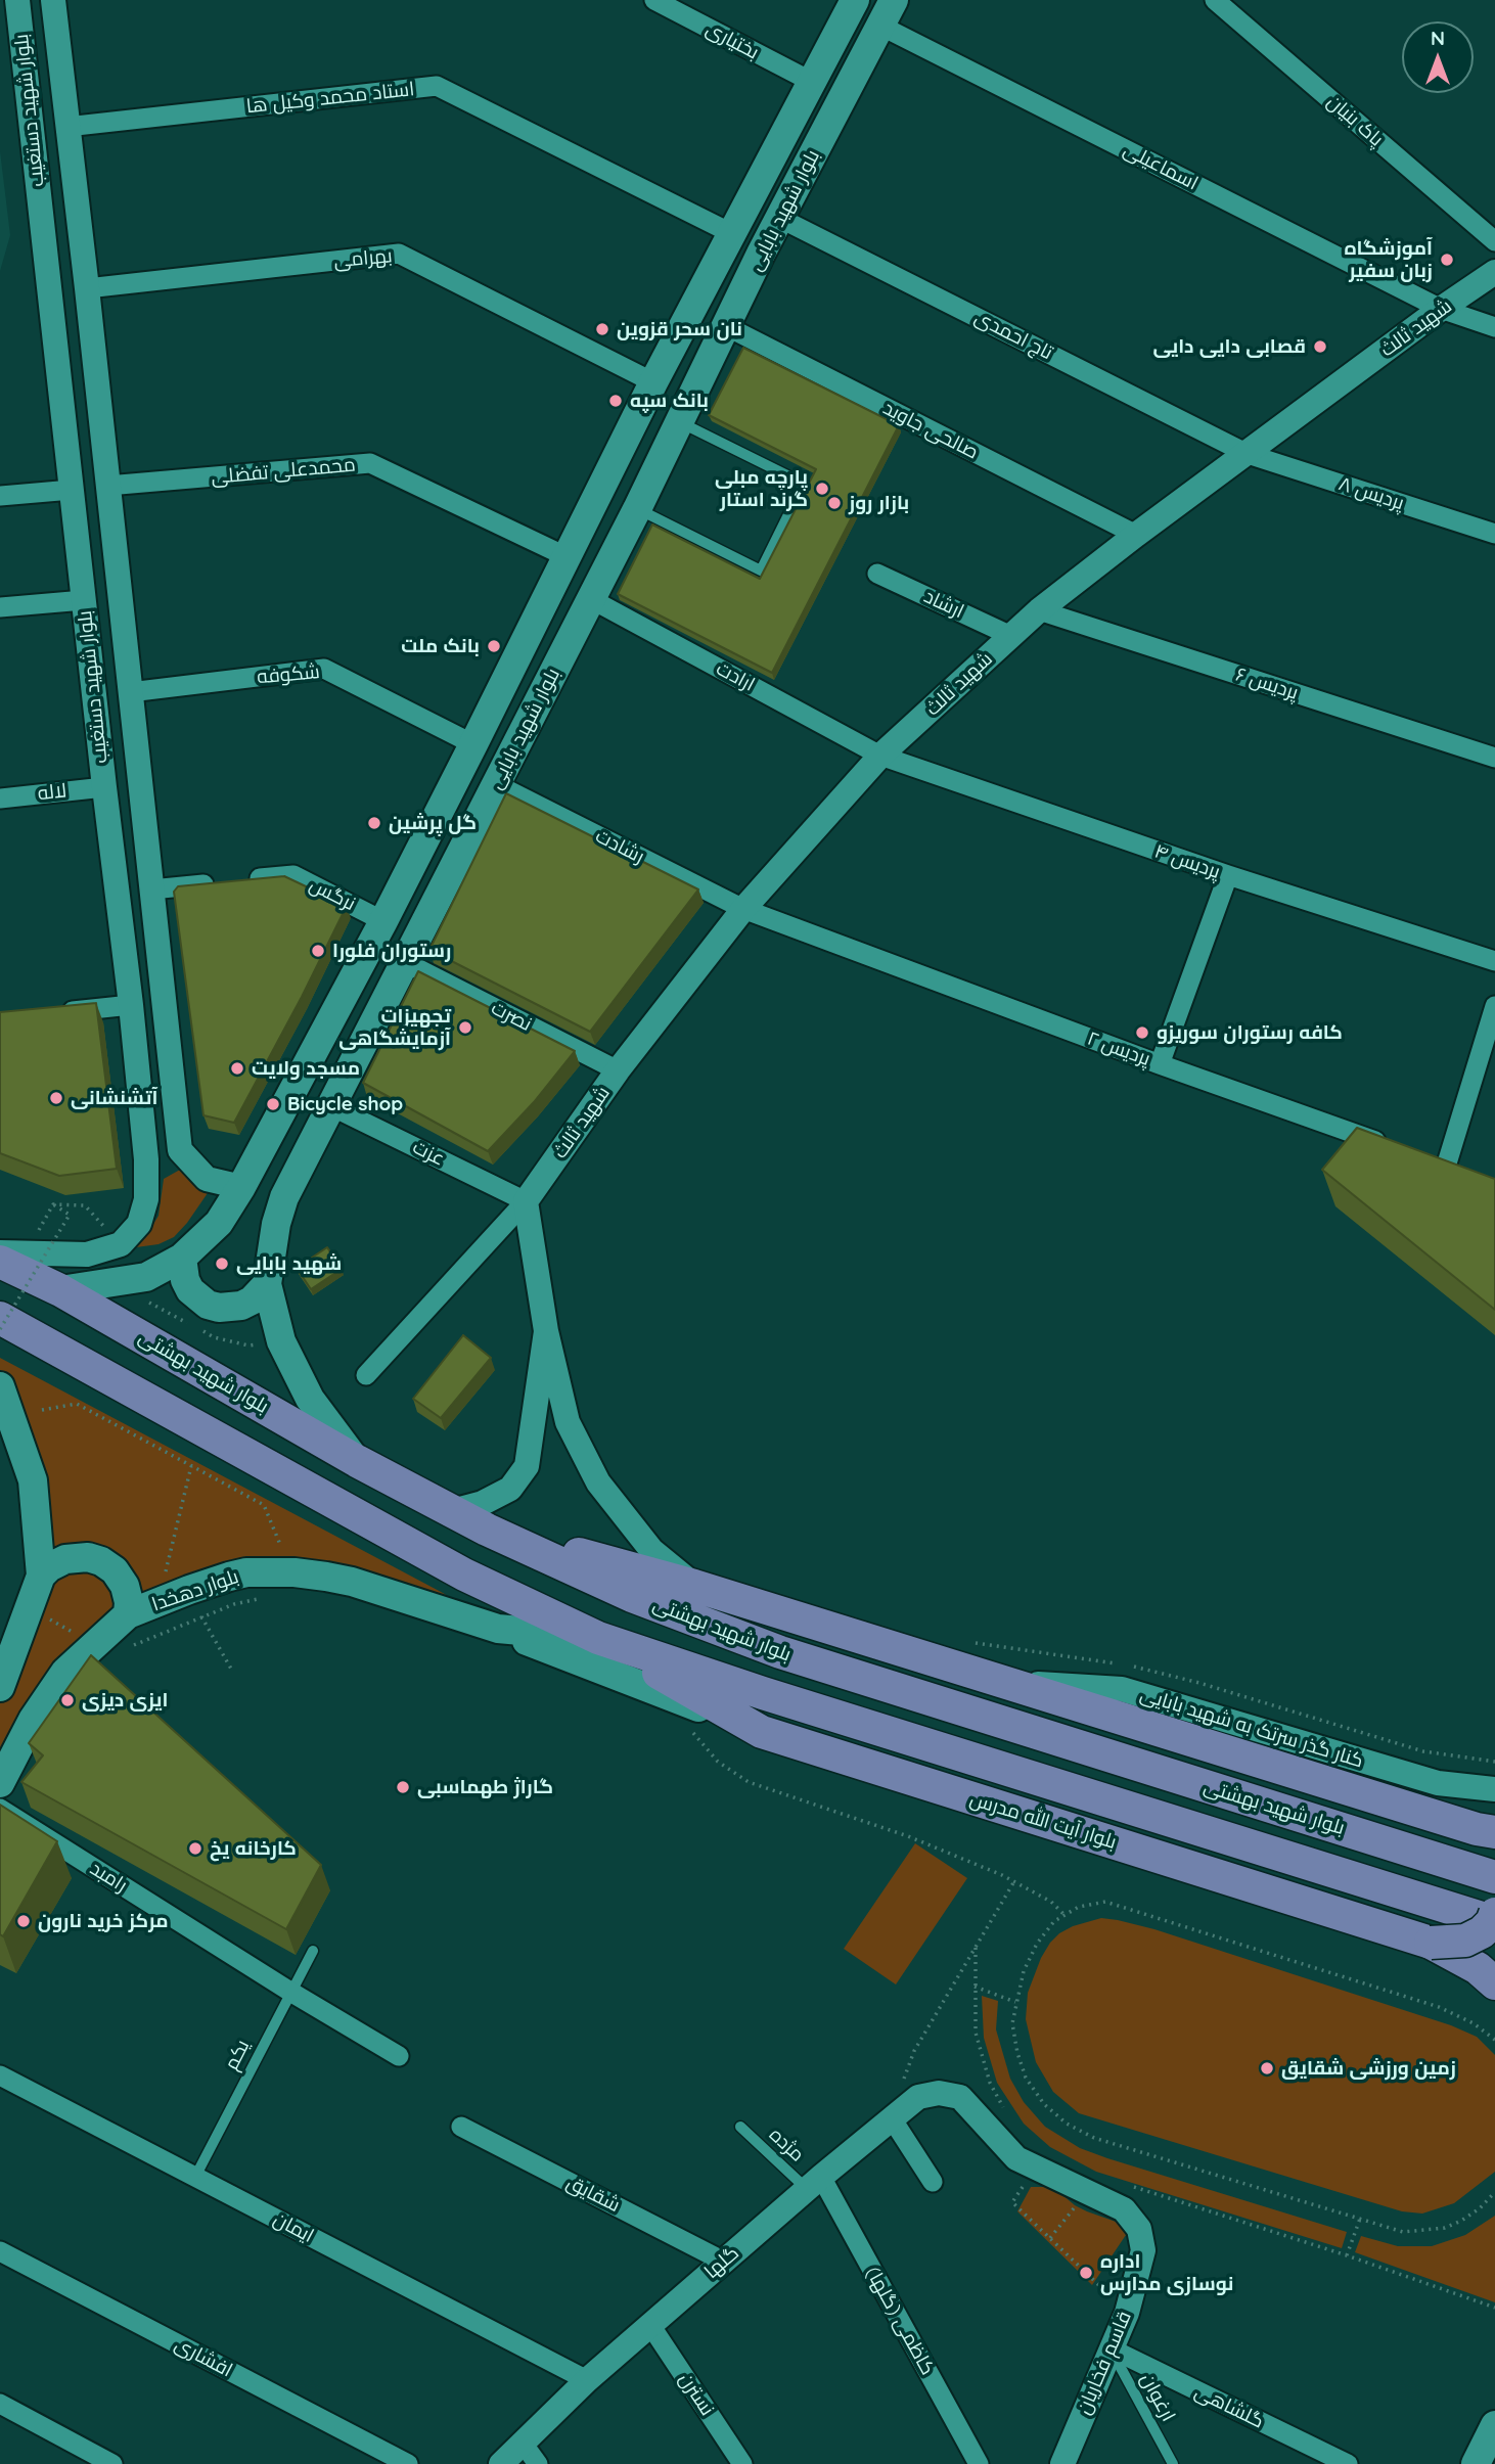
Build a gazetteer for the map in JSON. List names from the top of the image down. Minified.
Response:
{"streets":{"main road":["بلوار شهید بابایی","بلوار شهید بهشتی","بلوار دهخدا","بلوار آیت الله مدرس"],"street":["بختیاری","استاد محمد وکیل ها","بلوار شهید دستغیب","پاک بنیان","اسماعیلی","بهرامی","شهید ثالث","تاج احمدی","صالحی جاوید","محمدعلی تفضلی","پردیس ۸","ارشاد","شکوفه","ارادت","پردیس ۶","لاله","رشادت","پردیس ۴","نرگس","نصرت","پردیس ۲","عزت","کنار گذر سرتک به شهید بابایی","رامبد","شقایق","ایمان","گلها","کاظمی (گلها)","افشاری","قاسم فخاریان","نسترن","گلشاهی"],"lane":["یکم","مژده","ارغوان"]},"crossings":[["بختیاری","بلوار شهید بابایی"],["استاد محمد وکیل ها","بلوار شهید دستغیب"],["استاد محمد وکیل ها","بلوار شهید بابایی"],["بلوار شهید دستغیب","بهرامی"],["بلوار شهید دستغیب","محمدعلی تفضلی"],["بلوار شهید دستغیب","شکوفه"],["بلوار شهید دستغیب","لاله"],["بلوار شهید دستغیب","نرگس"],["اسماعیلی","بلوار شهید بابایی"],["اسماعیلی","شهید ثالث"],["بلوار شهید بابایی","بهرامی"],["بلوار شهید بابایی","تاج احمدی"],["بلوار شهید بابایی","صالحی جاوید"],["بلوار شهید بابایی","محمدعلی تفضلی"],["بلوار شهید بابایی","شکوفه"],["بلوار شهید بابایی","ارادت"],["بلوار شهید بابایی","رشادت"],["بلوار شهید بابایی","نرگس"],["بلوار شهید بابایی","نصرت"],["بلوار شهید بابایی","عزت"],["بلوار شهید بابایی","بلوار شهید بهشتی"],["شهید ثالث","تاج احمدی"],["شهید ثالث","صالحی جاوید"],["شهید ثالث","پردیس ۸"],["شهید ثالث","ارشاد"],["شهید ثالث","ارادت"],["شهید ثالث","پردیس ۶"],["شهید ثالث","رشادت"],["شهید ثالث","پردیس ۴"],["شهید ثالث","نصرت"],["شهید ثالث","پردیس ۲"],["شهید ثالث","عزت"],["تاج احمدی","پردیس ۸"],["ارادت","پردیس ۴"],["رشادت","پردیس ۲"],["بلوار دهخدا","بلوار آیت الله مدرس"],["رامبد","یکم"],["یکم","ایمان"],["مژده","گلها"],["مژده","کاظمی (گلها)"],["شقایق","گلها"],["ایمان","گلها"],["گلها","کاظمی (گلها)"],["گلها","قاسم فخاریان"],["گلها","نسترن"],["قاسم فخاریان","ارغوان"],["قاسم فخاریان","گلشاهی"],["ارغوان","گلشاهی"]],"places":["آموزشگاه زبان سفیر","نان سحر قزوین","قصابی دایی دایی","بانک سپه","پارچه مبلی گرند استار","بازار روز","بانک ملت","گل پرشین","رستوران فلورا","تجهیزات آزمایشگاهی","کافه رستوران سوریزو","مسجد ولایت","آتشنشانی","Bicycle shop","شهید بابایی","ایزی دیزی","گاراژ طهماسبی","کارخانه یخ","مرکز خرید نارون","زمین ورزشی شقایق","اداره نوسازی مدارس"],"north":"top"}
